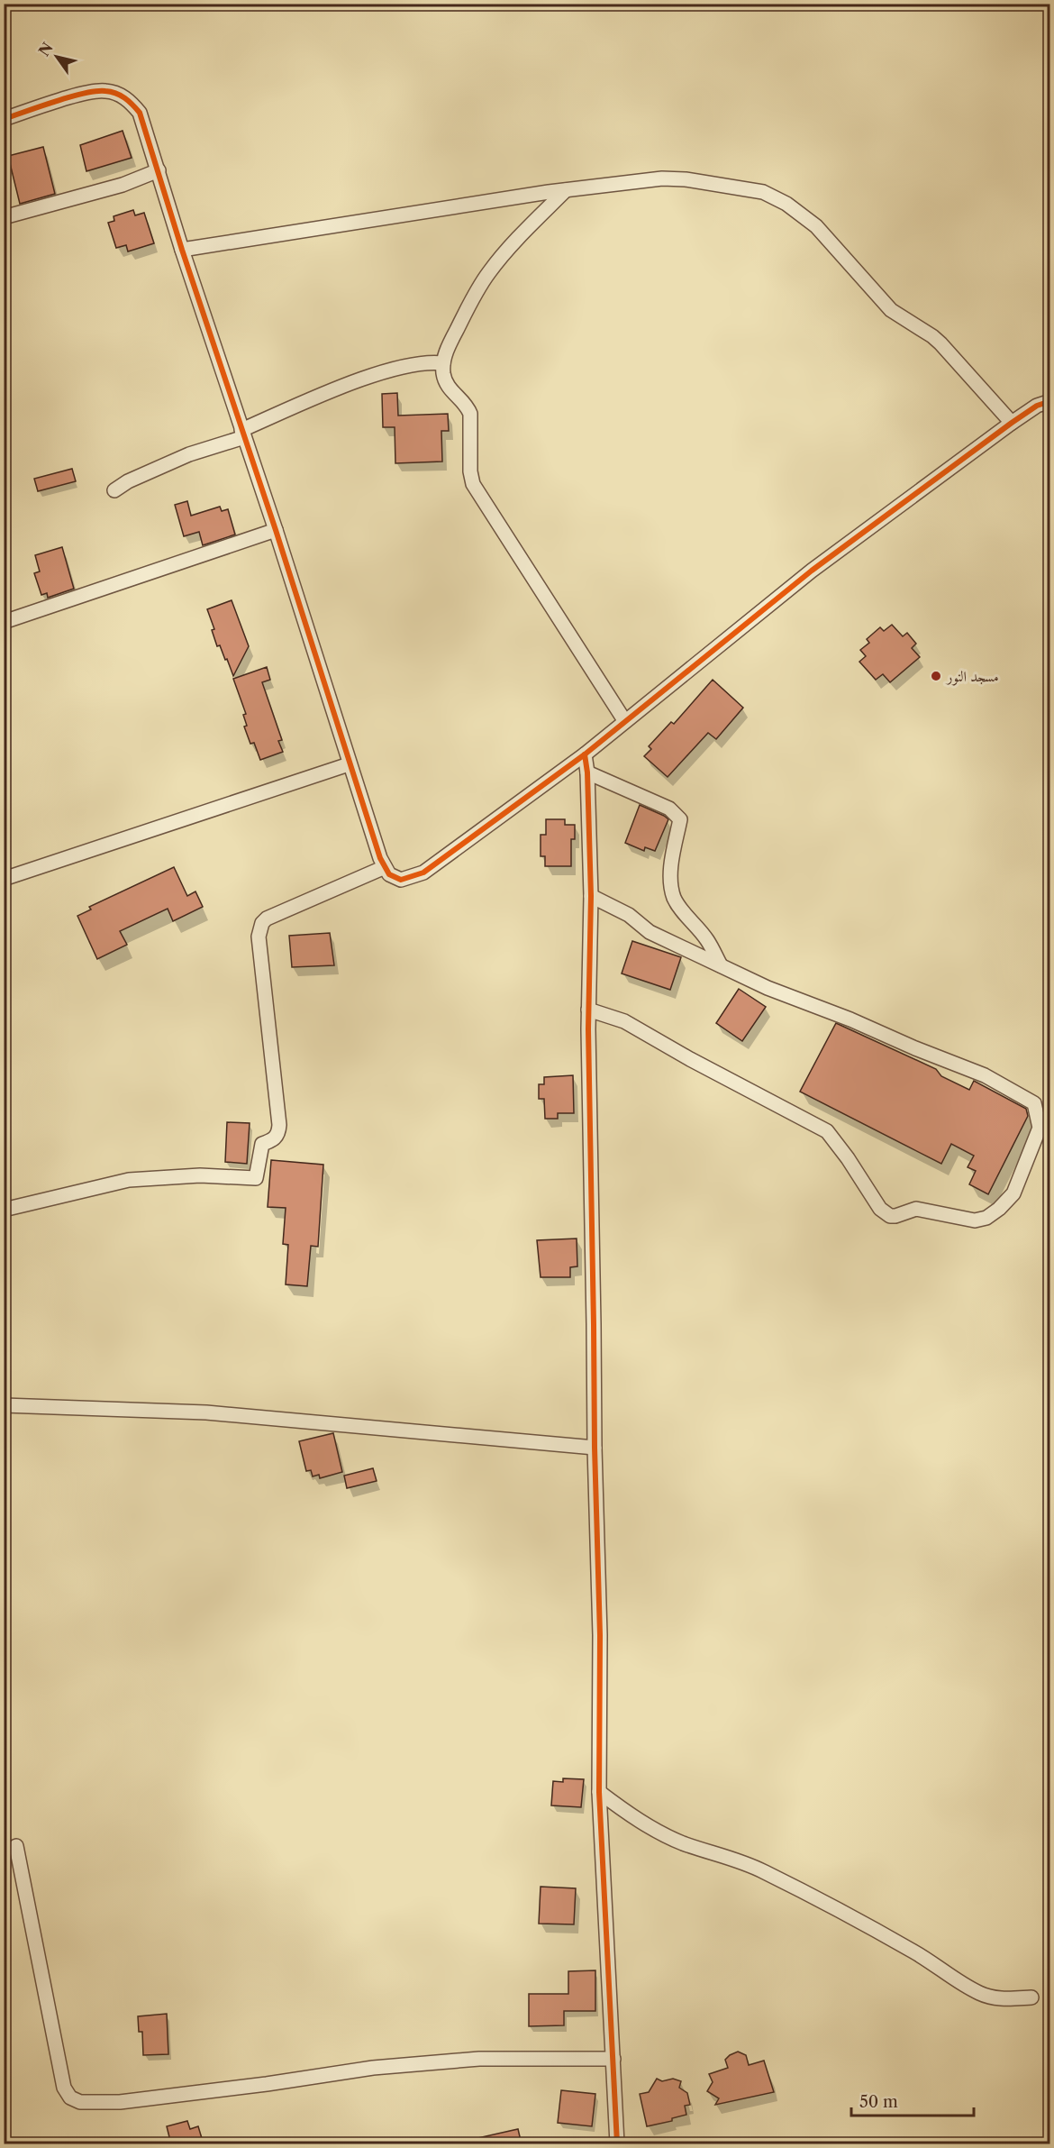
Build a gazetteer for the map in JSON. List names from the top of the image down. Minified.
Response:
{"places":["مسجد النور"],"scale_bar":"50 m","north":"top left"}
